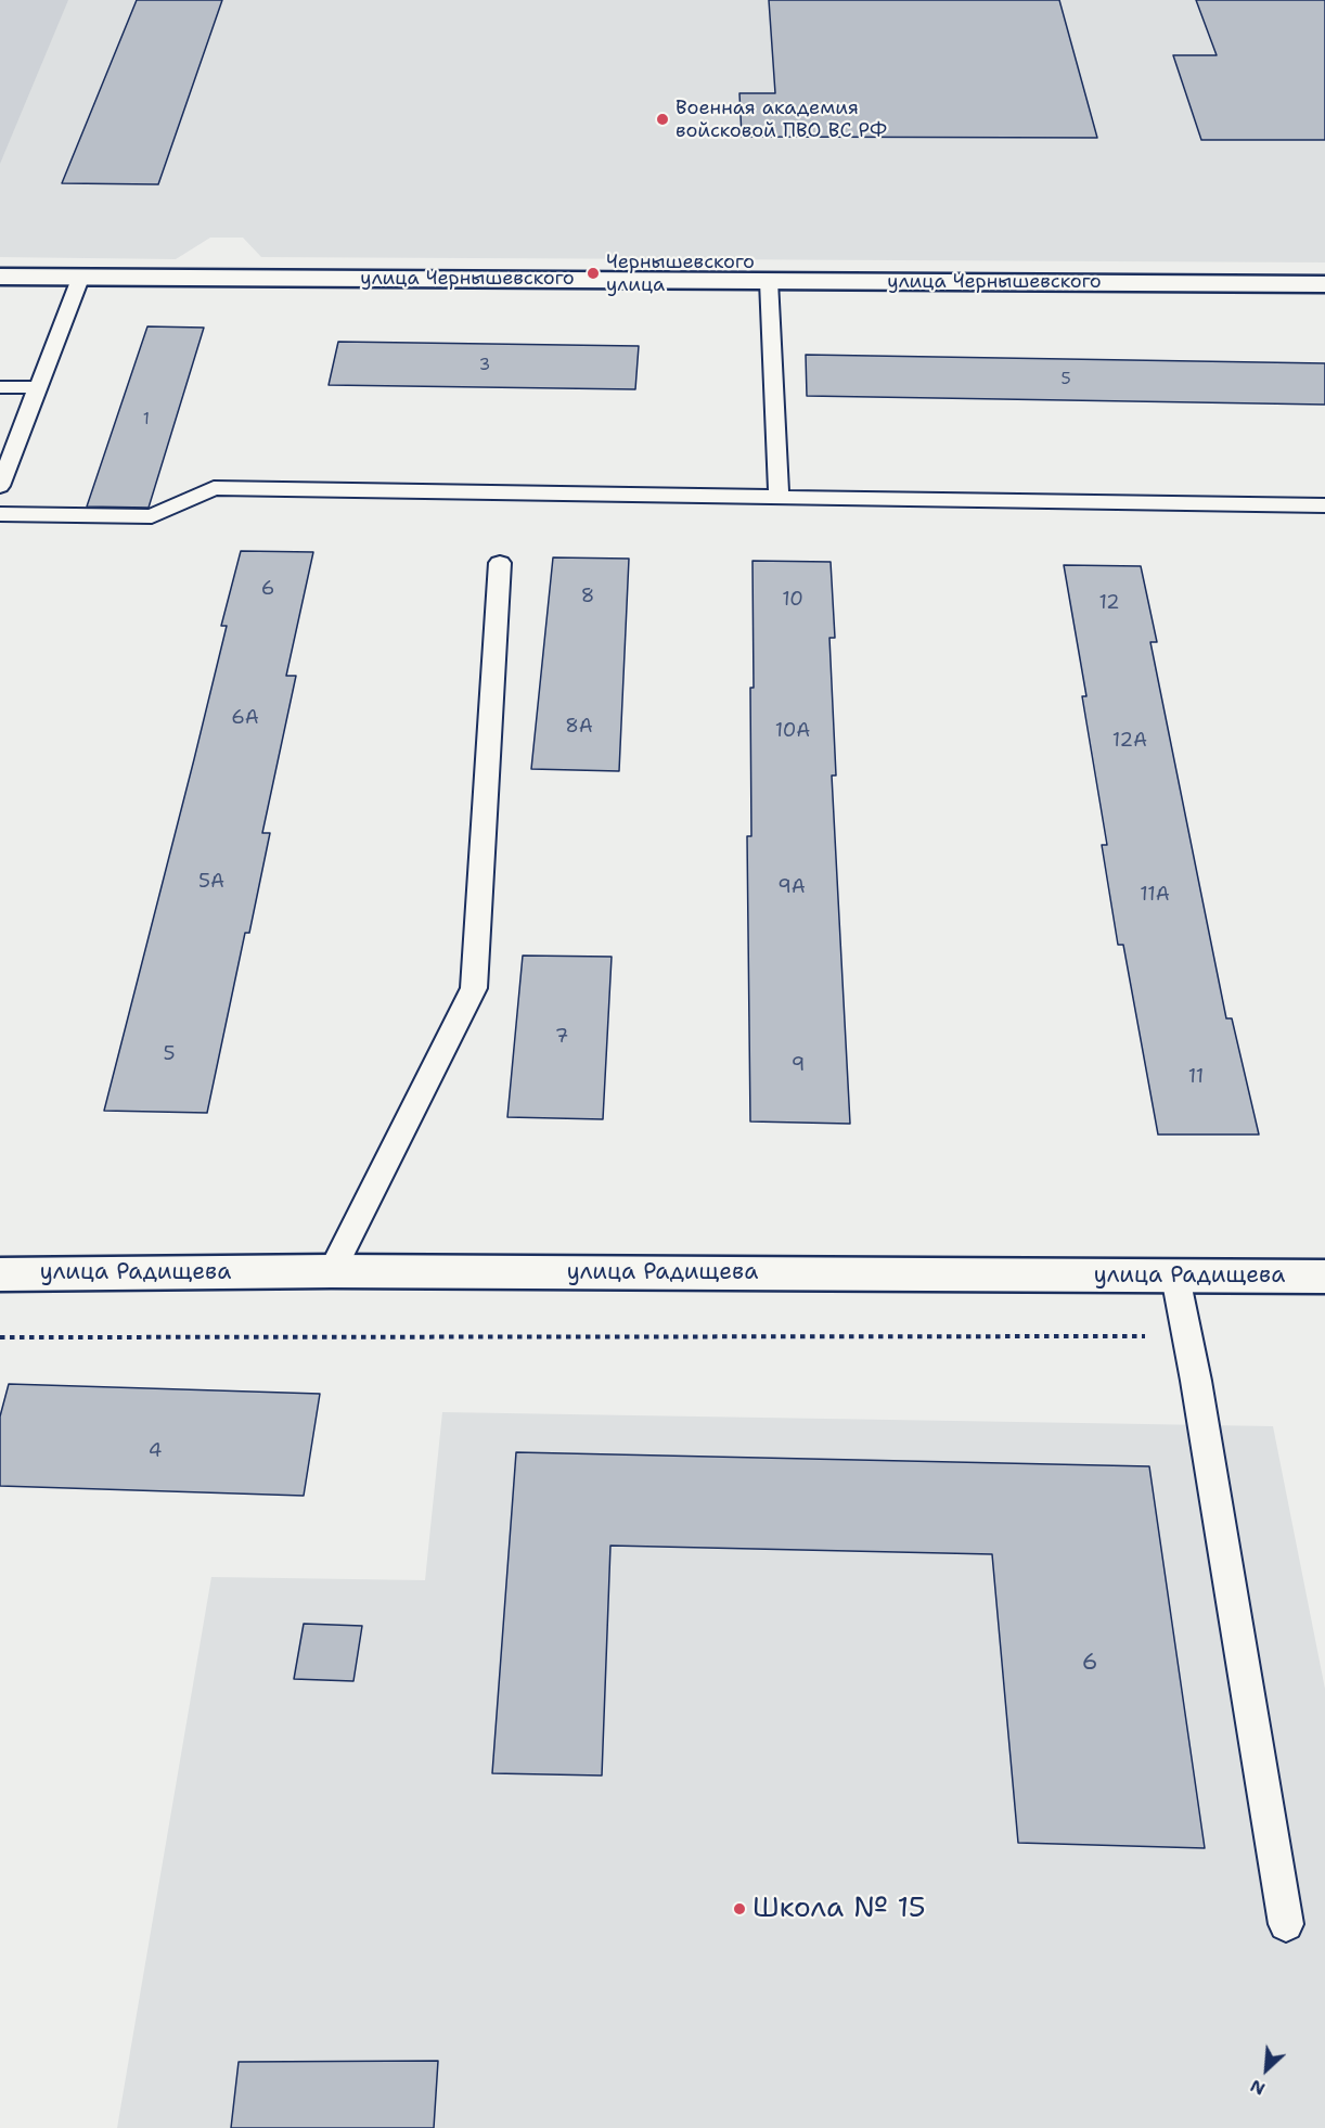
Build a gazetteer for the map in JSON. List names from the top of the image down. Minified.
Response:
{"streets":{"street":["улица Чернышевского","улица Радищева"]},"places":["Военная академия войсковой ПВО ВС РФ","Чернышевского улица","Школа № 15"],"house_numbers":["3","5","1","6","8","10","12","6А","8А","10А","12А","5А","9А","11А","7","5","9","11","4","6"],"north":"bottom left"}
